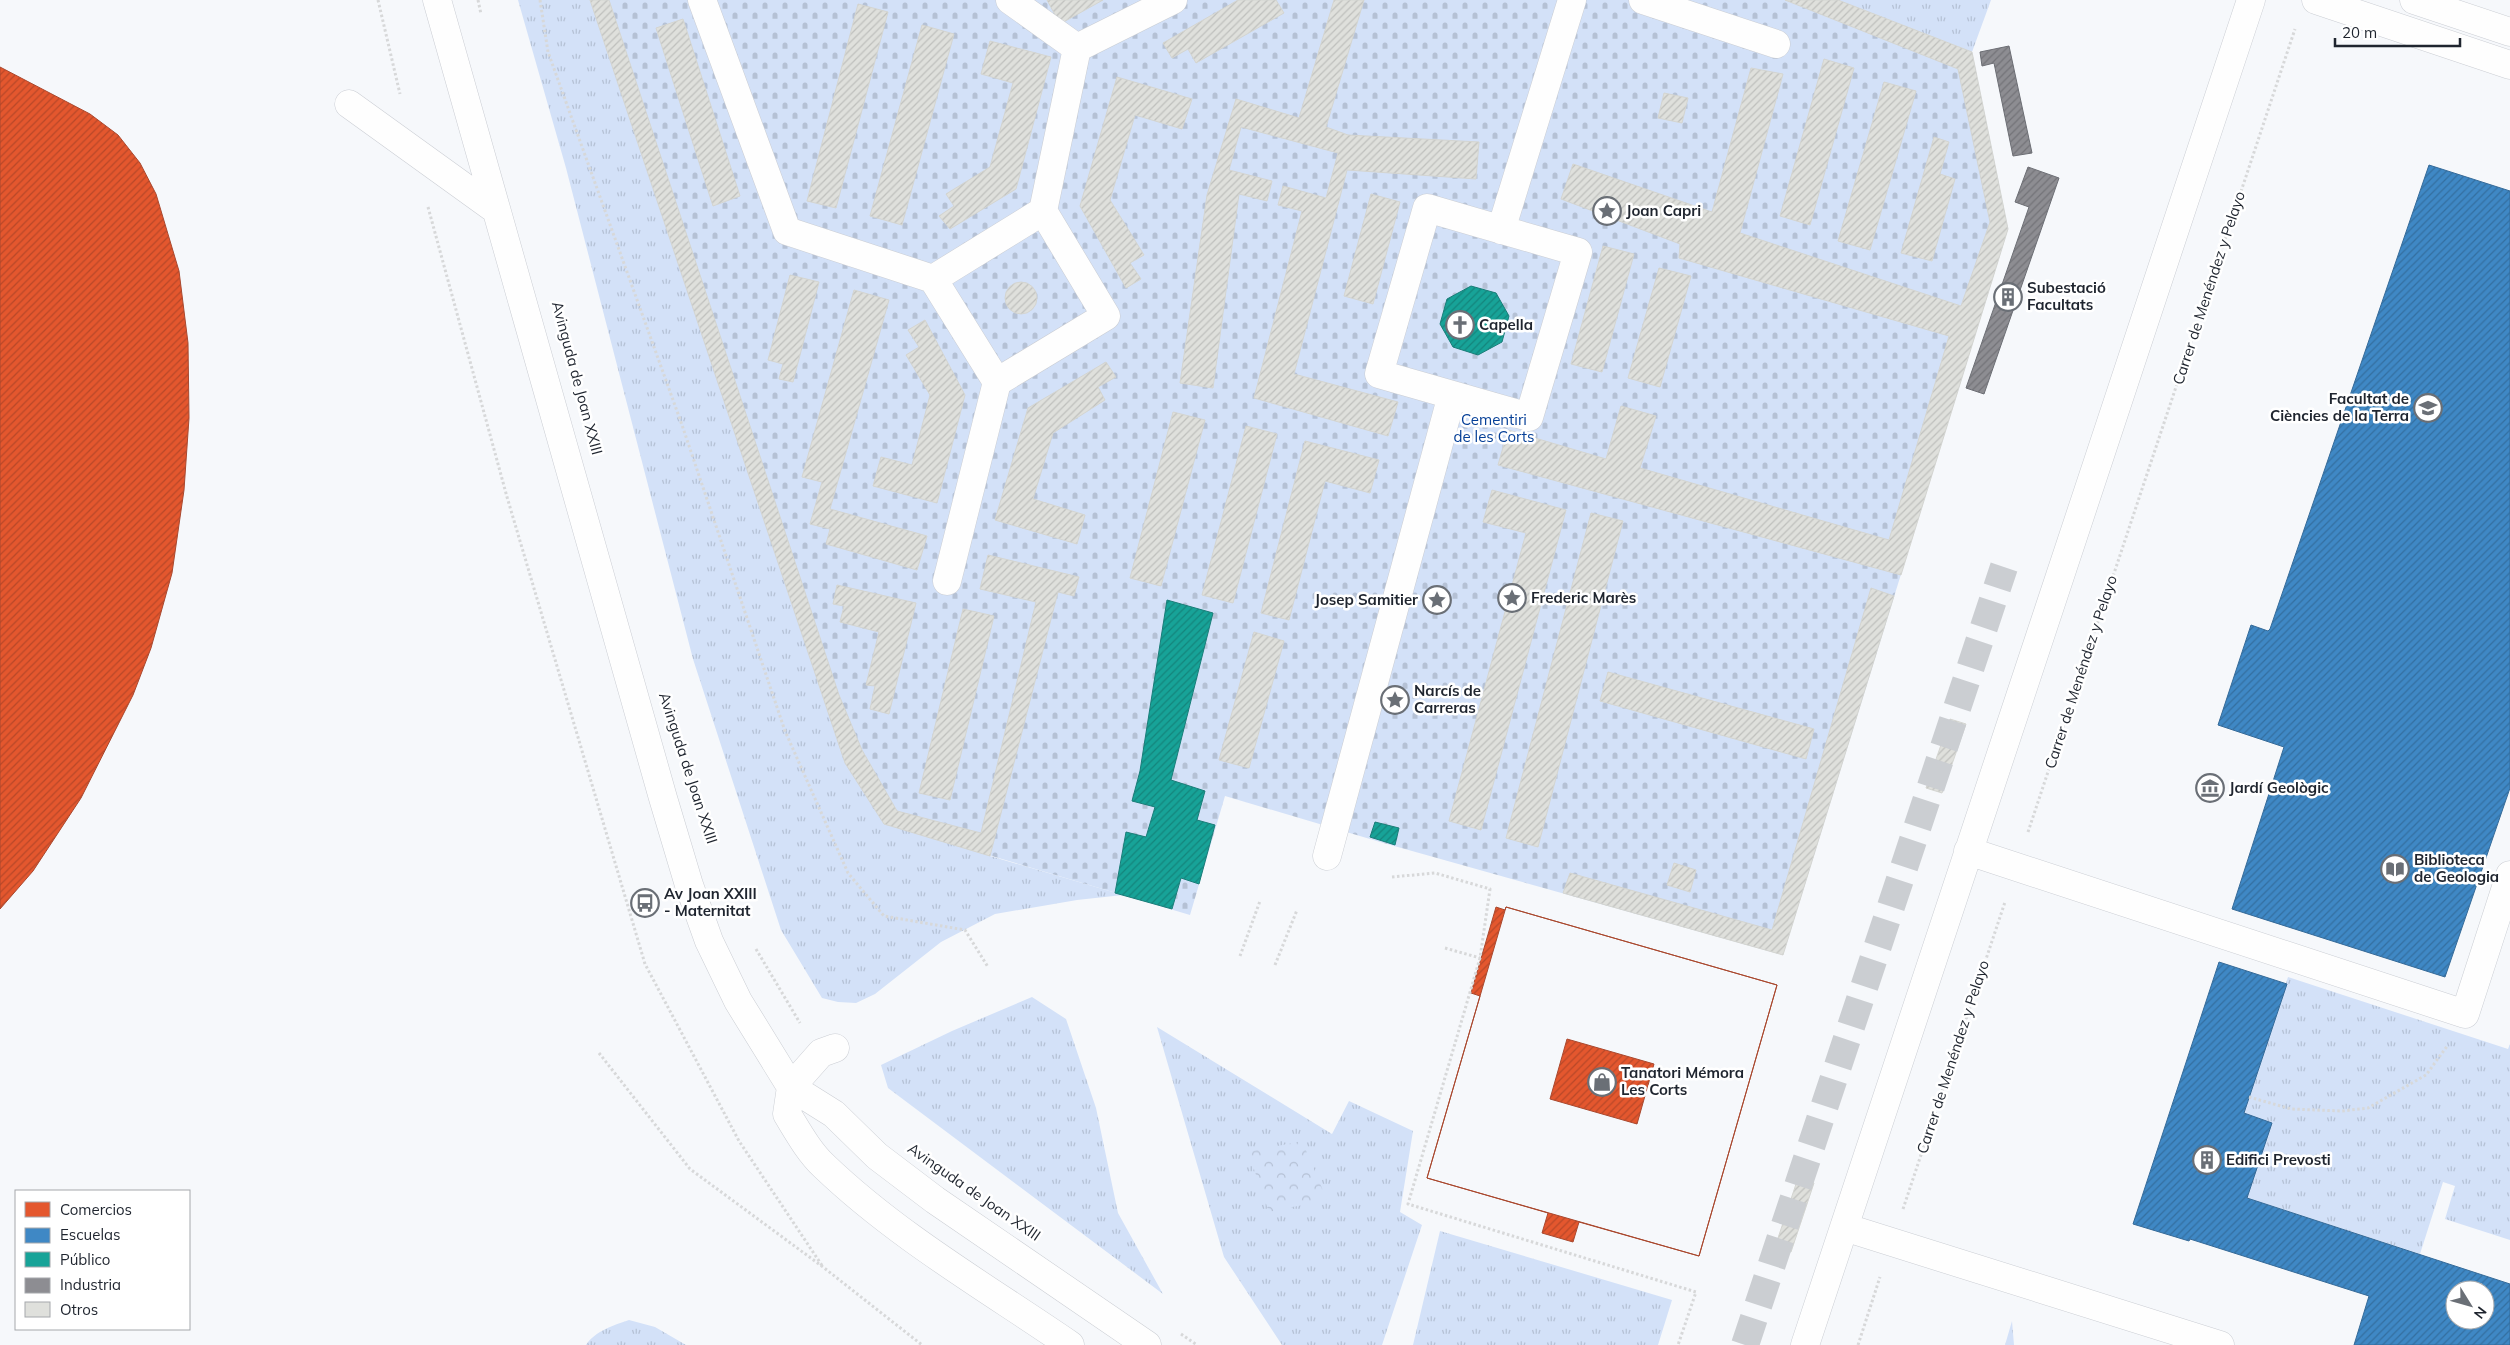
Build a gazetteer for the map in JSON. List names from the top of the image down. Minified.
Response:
{"streets":{"street":["Avinguda de Joan XXIII"],"path":["Carrer de Menéndez y Pelayo"]},"parks":["Cementiri de les Corts"],"places":{"place":["Joan Capri","Frederic Marès","Josep Samitier","Narcís de Carreras"],"building":["Subestació Facultats","Edifici Prevosti"],"church":["Capella"],"school or university":["Facultat de Ciències de la Terra"],"museum":["Jardí Geològic"],"library":["Biblioteca de Geologia"],"bus stop":["Av Joan XXIII - Maternitat"],"shop":["Tanatori Mémora Les Corts"]},"legend":["Comercios","Escuelas","Público","Industria","Otros"],"scale_bar":"20 m","north":"bottom right"}
